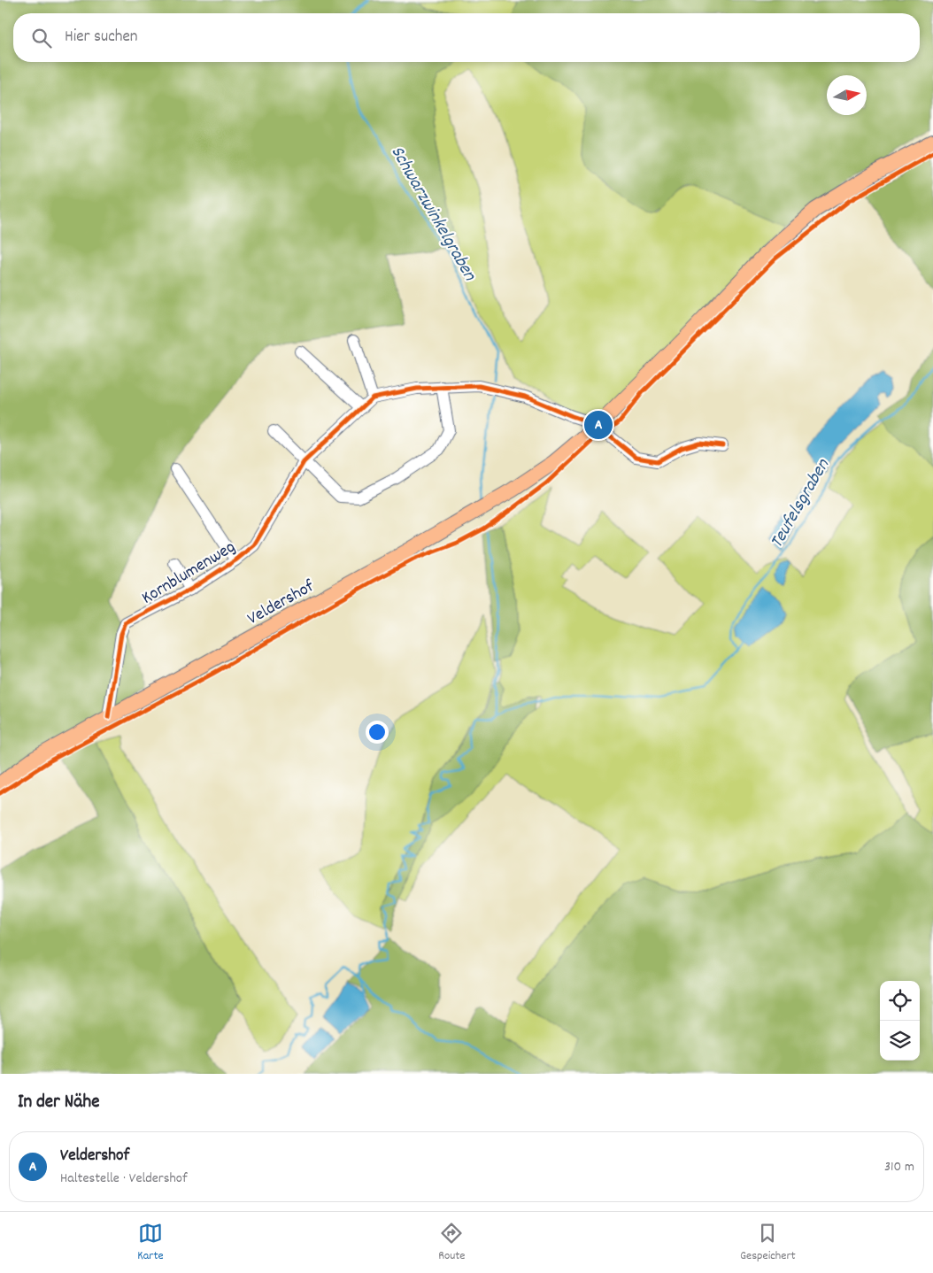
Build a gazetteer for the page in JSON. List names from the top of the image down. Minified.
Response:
{"streets":{"main road":["Veldershof"],"street":["Kornblumenweg"]},"crossings":[["Kornblumenweg","Veldershof"]],"water":["Schwarzwinkelgraben","Teufelsgraben"],"north":"right","page":{"search":"Hier suchen","pins":"A","heading":"In der Nähe","list":[{"mark":"A","name":"Veldershof","note":"Haltestelle · Veldershof","value":"310 m"}],"nav":["Karte","Route","Gespeichert"]}}
